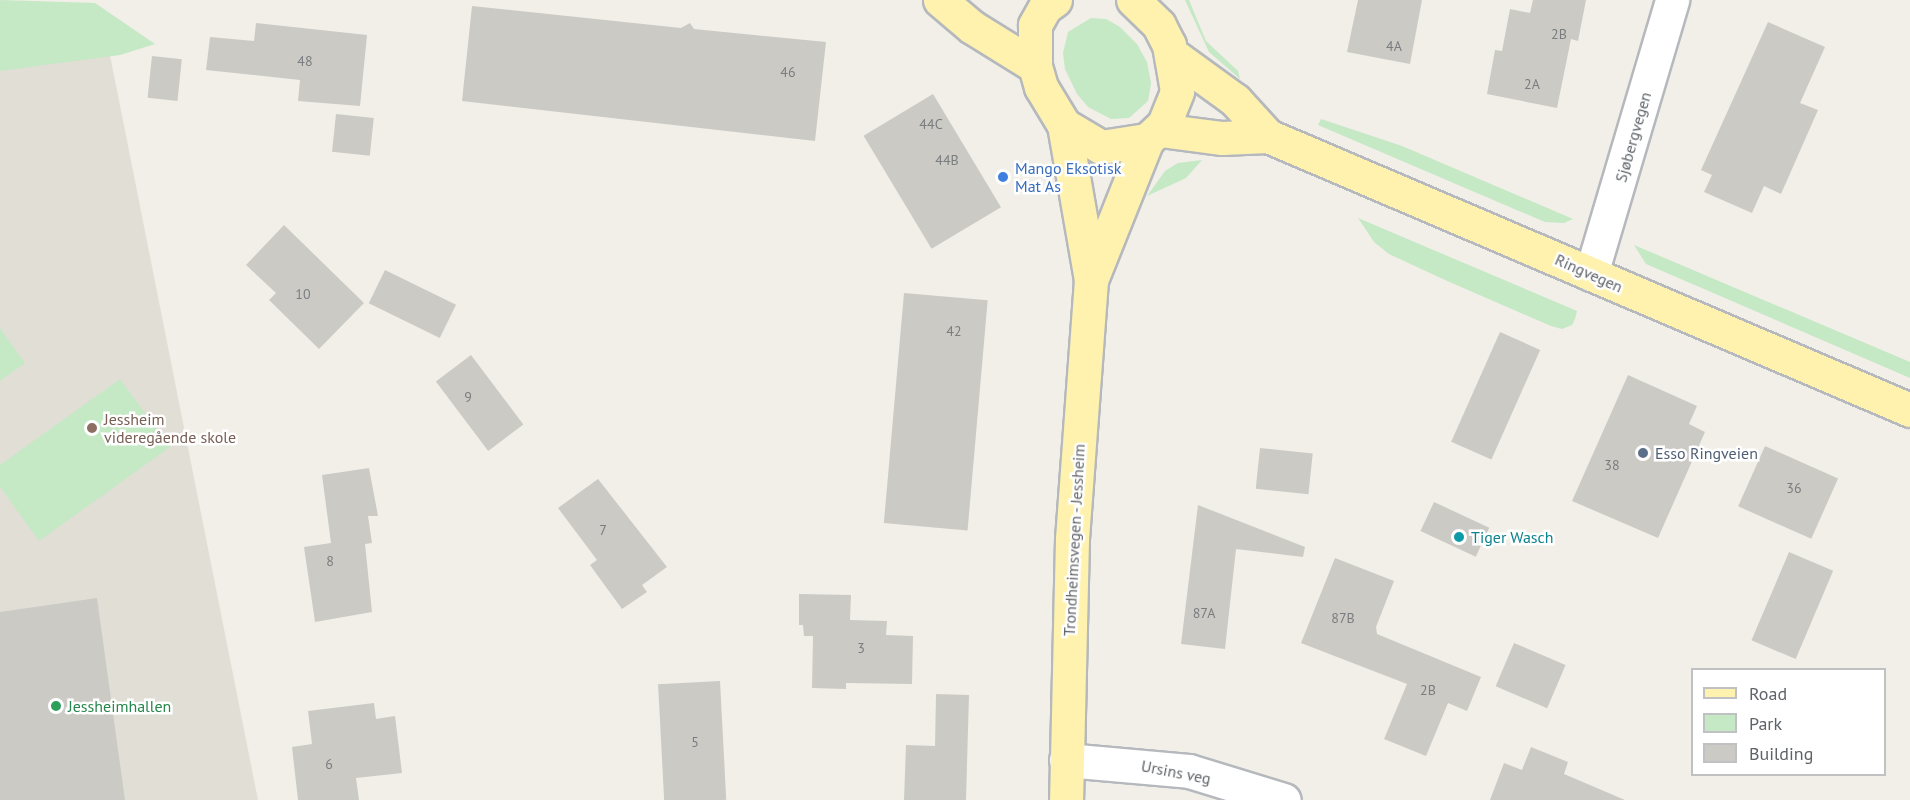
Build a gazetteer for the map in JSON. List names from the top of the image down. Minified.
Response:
{"streets":{"main road":["Ringvegen","Trondheimsvegen - Jessheim"],"street":["Sjøbergvegen","Ursins veg"]},"crossings":[["Sjøbergvegen","Ringvegen"],["Ringvegen","Trondheimsvegen - Jessheim"],["Trondheimsvegen - Jessheim","Ursins veg"]],"places":["Mango Eksotisk Mat As","Jessheim videregående skole","Esso Ringveien","Tiger Wasch","Jessheimhallen"],"house_numbers":["2B","4A","48","46","2A","44C","44B","10","42","9","38","36","7","8","87A","87B","3","2B","5","6"],"legend":["Road","Park","Building"]}
